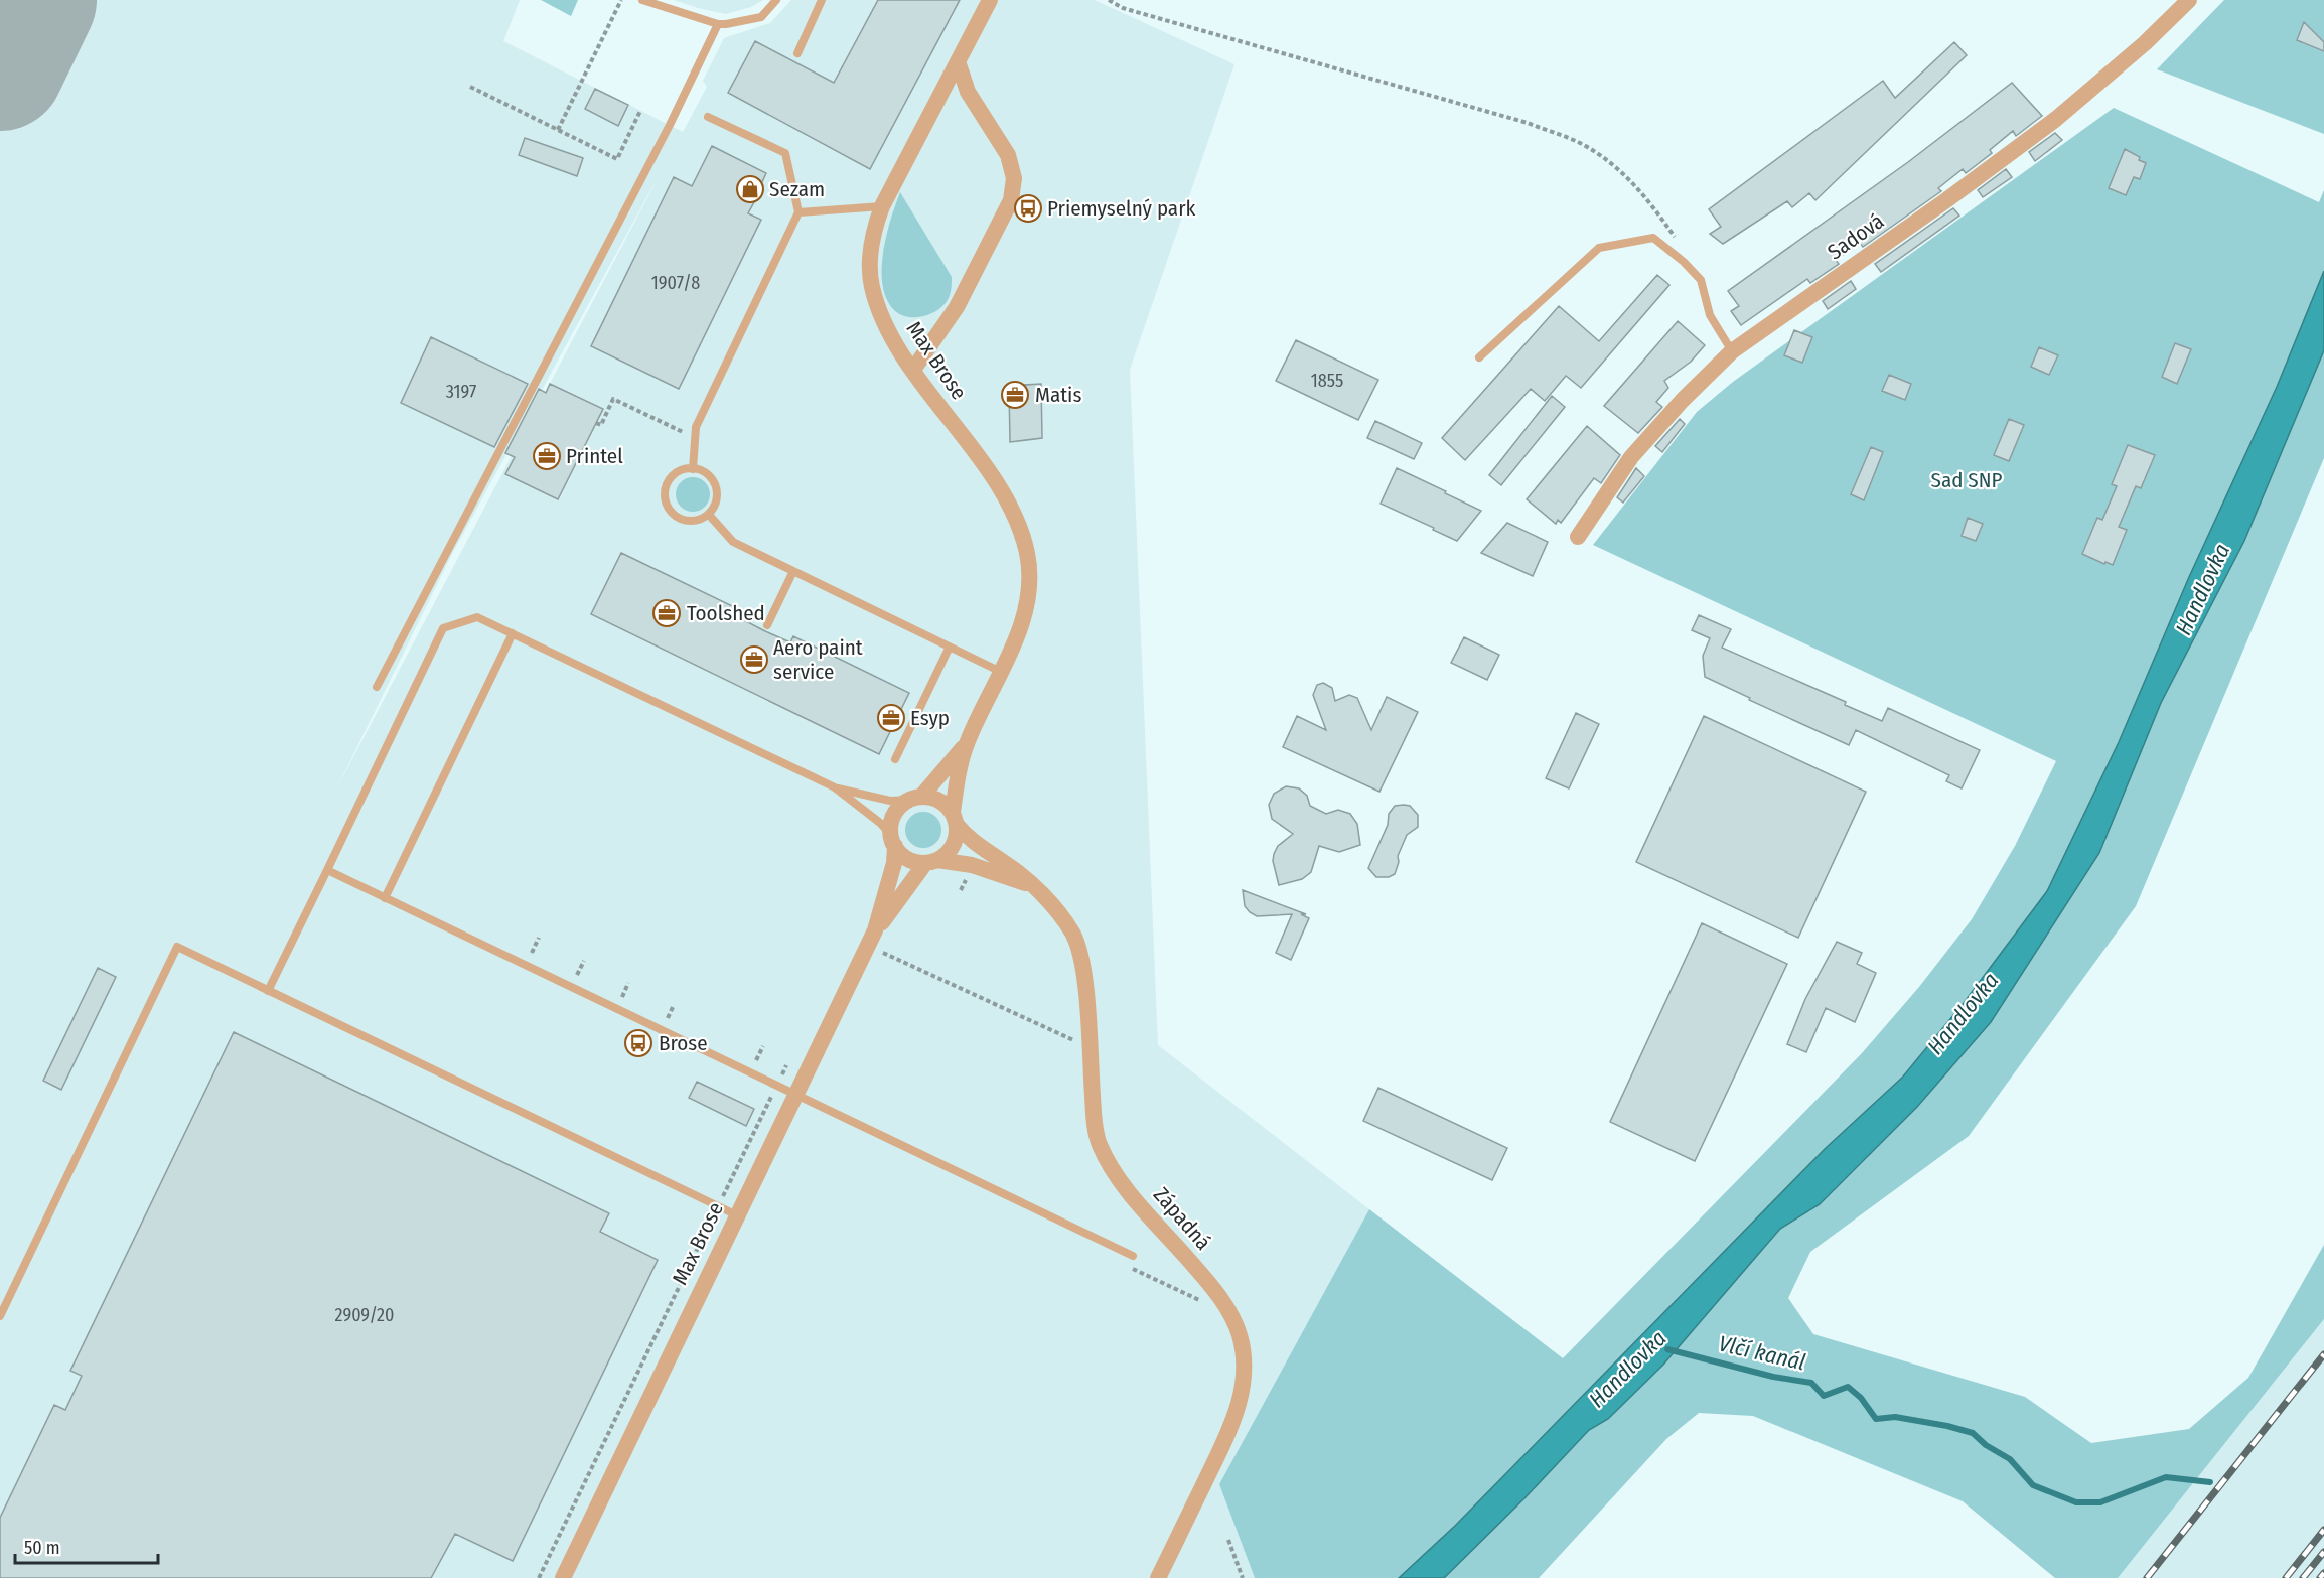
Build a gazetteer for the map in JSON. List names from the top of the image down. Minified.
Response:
{"streets":{"street":["Sadová","Max Brose","Západná"]},"crossings":[["Max Brose","Západná"]],"water":["Handlovka","Vlčí kanál"],"parks":["Sad SNP"],"places":{"shop":["Sezam"],"bus stop":["Priemyselný park","Brose"],"office":["Matis","Printel","Toolshed","Aero paint service","Esyp"]},"house_numbers":["1907/8","1855","3197","2909/20"],"scale_bar":"50 m"}
